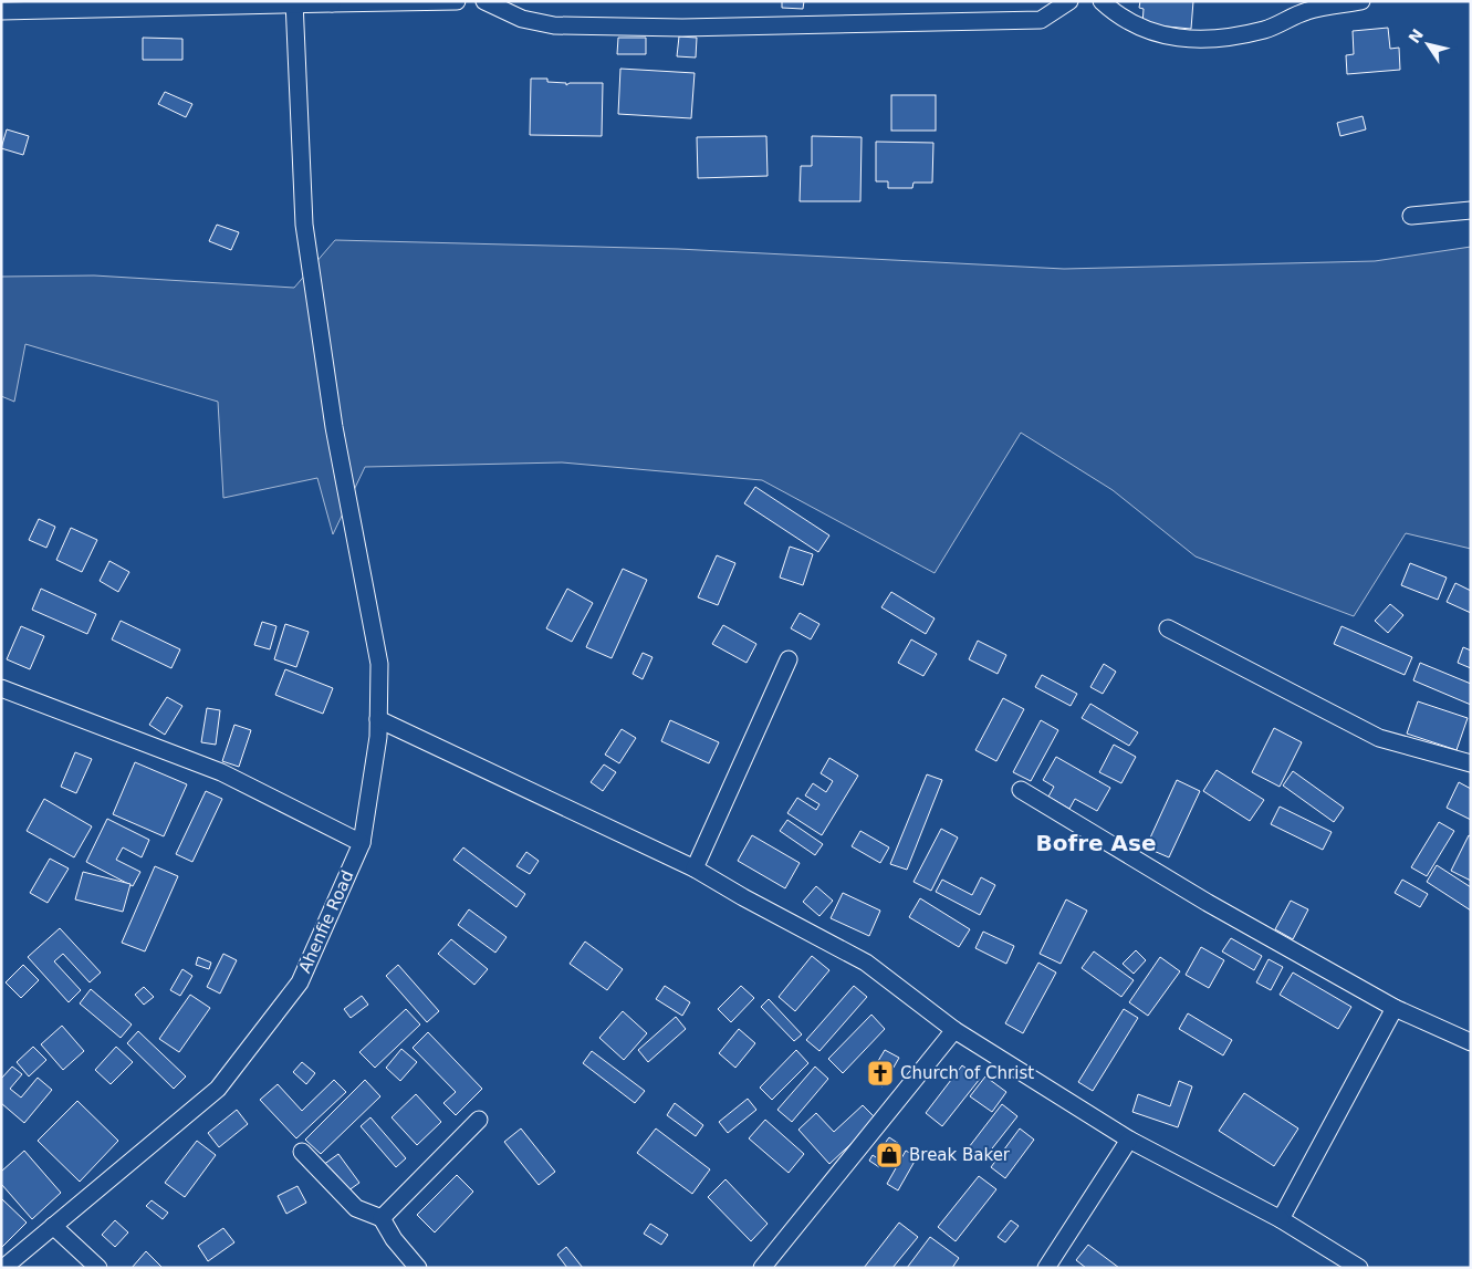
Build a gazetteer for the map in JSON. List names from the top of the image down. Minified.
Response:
{"streets":{"street":["Ahenfie Road"]},"districts":["Bofre Ase"],"places":{"church":["Church of Christ"],"shop":["Break Baker"]},"north":"top left"}
